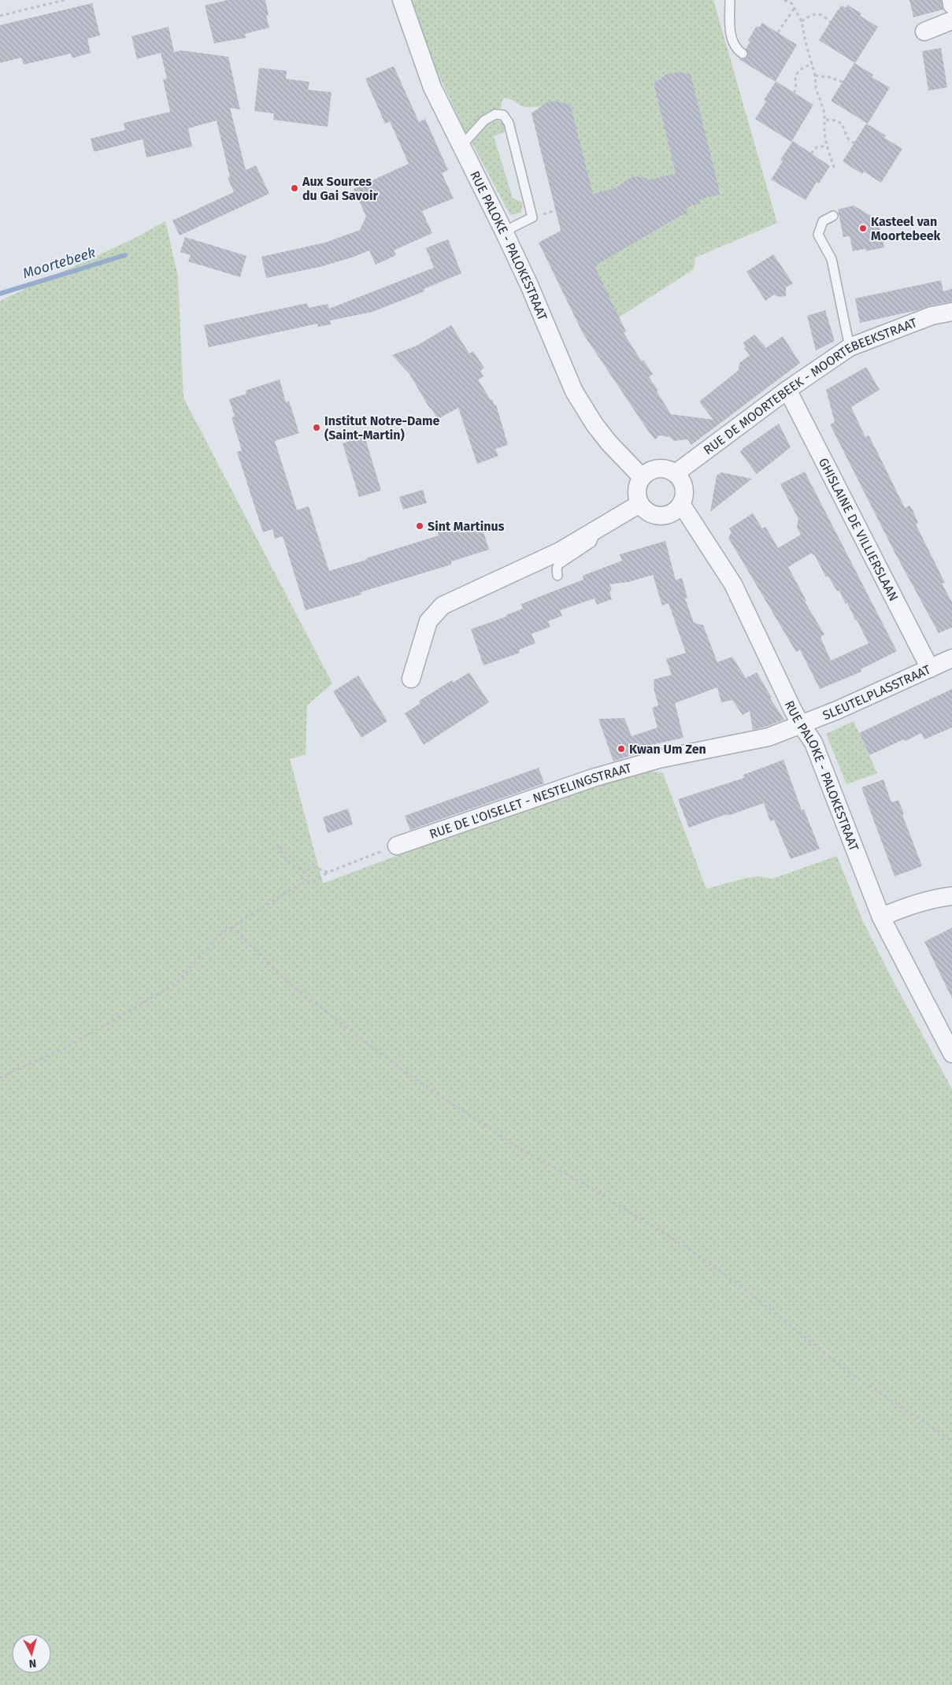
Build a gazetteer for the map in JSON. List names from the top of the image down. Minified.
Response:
{"streets":{"street":["RUE PALOKE - PALOKESTRAAT","RUE DE MOORTEBEEK - MOORTEBEEKSTRAAT","GHISLAINE DE VILLIERSLAAN","SLEUTELPLASSTRAAT","RUE DE L'OISELET - NESTELINGSTRAAT"]},"crossings":[["RUE PALOKE - PALOKESTRAAT","RUE DE MOORTEBEEK - MOORTEBEEKSTRAAT"],["RUE PALOKE - PALOKESTRAAT","SLEUTELPLASSTRAAT"],["RUE PALOKE - PALOKESTRAAT","RUE DE L'OISELET - NESTELINGSTRAAT"],["RUE DE MOORTEBEEK - MOORTEBEEKSTRAAT","GHISLAINE DE VILLIERSLAAN"],["GHISLAINE DE VILLIERSLAAN","SLEUTELPLASSTRAAT"],["SLEUTELPLASSTRAAT","RUE DE L'OISELET - NESTELINGSTRAAT"]],"water":["Moortebeek"],"places":["Aux Sources du Gai Savoir","Kasteel van Moortebeek","Institut Notre-Dame (Saint-Martin)","Sint Martinus","Kwan Um Zen"],"north":"bottom"}
